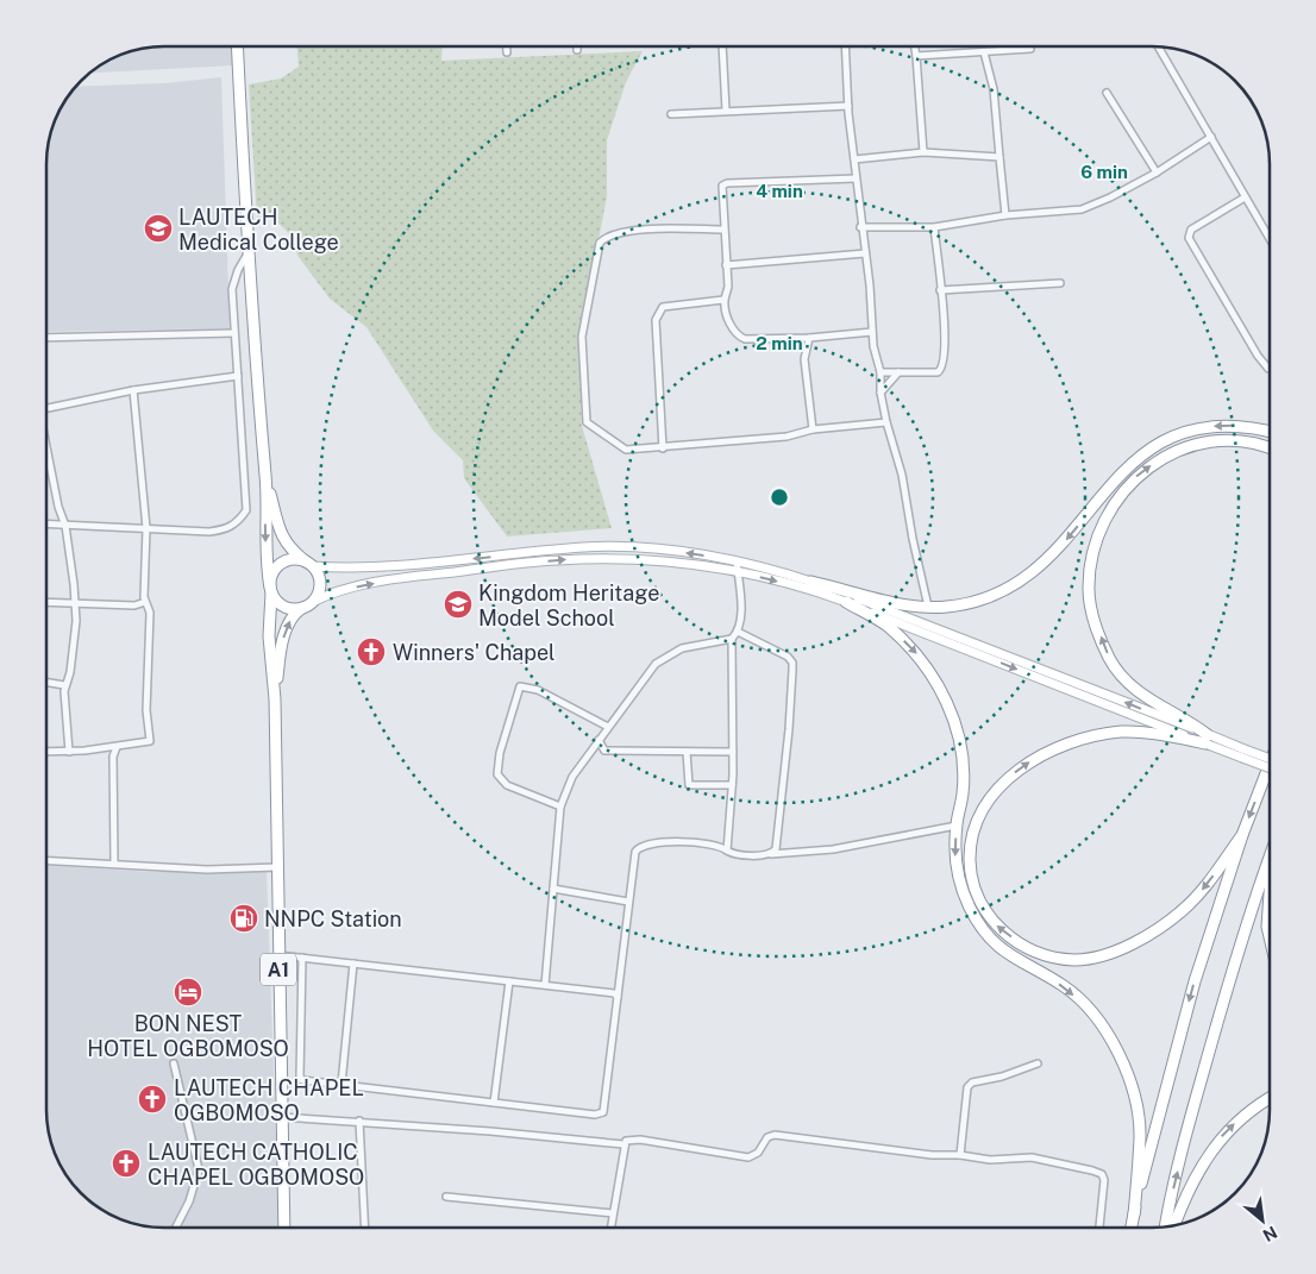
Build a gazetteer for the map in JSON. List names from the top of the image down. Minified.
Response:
{"streets":{"highway":["A1"]},"places":{"school or university":["LAUTECH Medical College","Kingdom Heritage Model School"],"church":["Winners' Chapel","LAUTECH CHAPEL OGBOMOSO","LAUTECH CATHOLIC CHAPEL OGBOMOSO"],"fuel station":["NNPC Station"],"hotel":["BON NEST HOTEL OGBOMOSO"]},"north":"bottom right","rings":["6 min","4 min","2 min"]}
